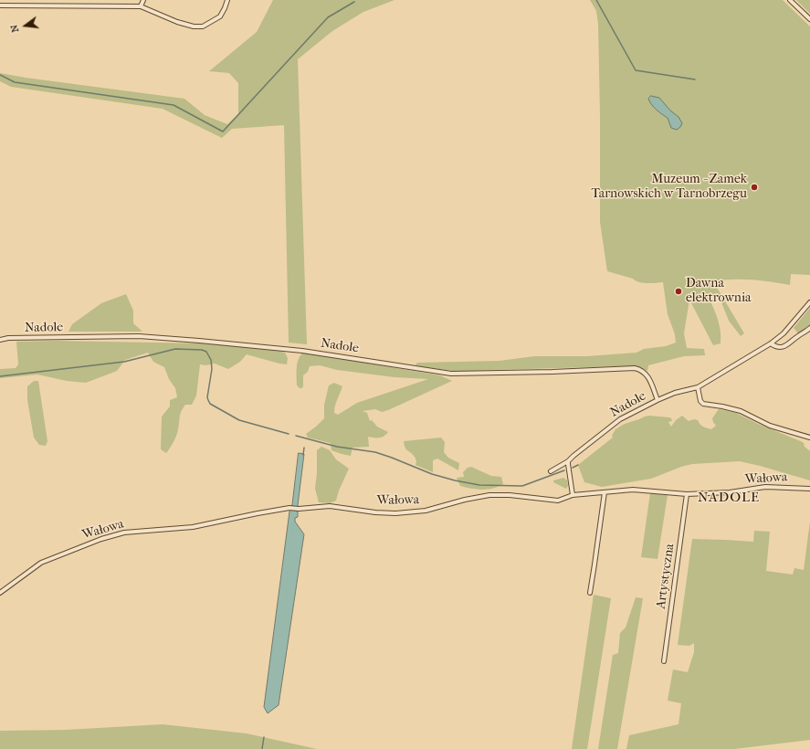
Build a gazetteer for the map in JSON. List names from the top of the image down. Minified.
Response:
{"streets":{"street":["Nadole","Wałowa","Artystyczna"]},"crossings":[["Wałowa","Artystyczna"]],"districts":["NADOLE"],"places":["Muzeum - Zamek Tarnowskich w Tarnobrzegu","Dawna elektrownia"],"north":"left"}
